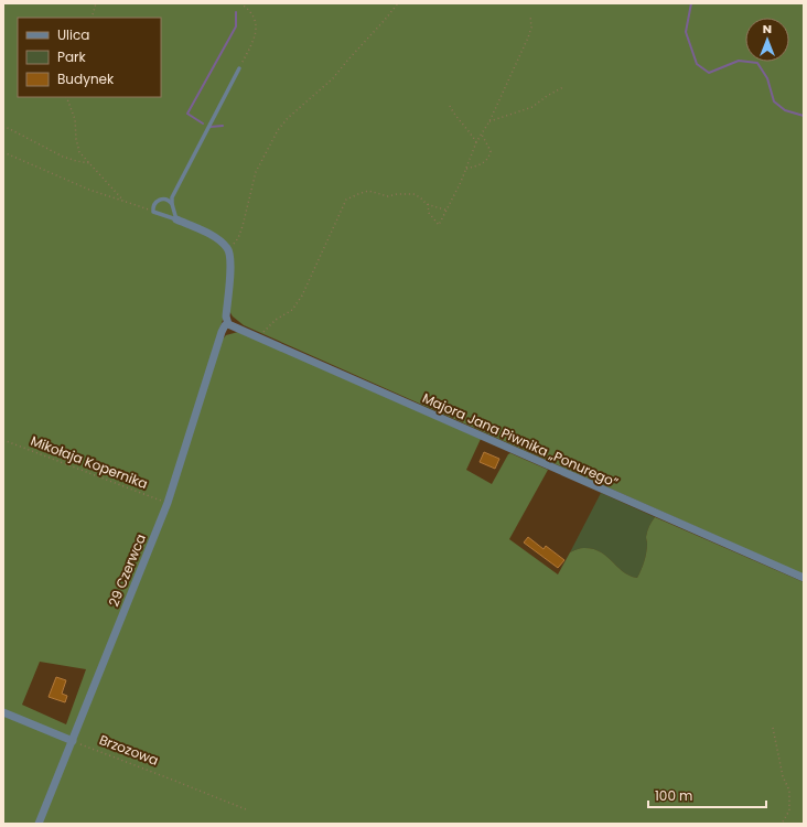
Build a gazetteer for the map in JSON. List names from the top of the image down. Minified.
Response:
{"streets":{"street":["Majora Jana Piwnika „Ponurego”","29 Czerwca"],"path":["Mikołaja Kopernika","Brzozowa"]},"crossings":[["Majora Jana Piwnika „Ponurego”","29 Czerwca"],["Mikołaja Kopernika","29 Czerwca"],["29 Czerwca","Brzozowa"]],"legend":["Ulica","Park","Budynek"],"scale_bar":"100 m","north":"top"}
